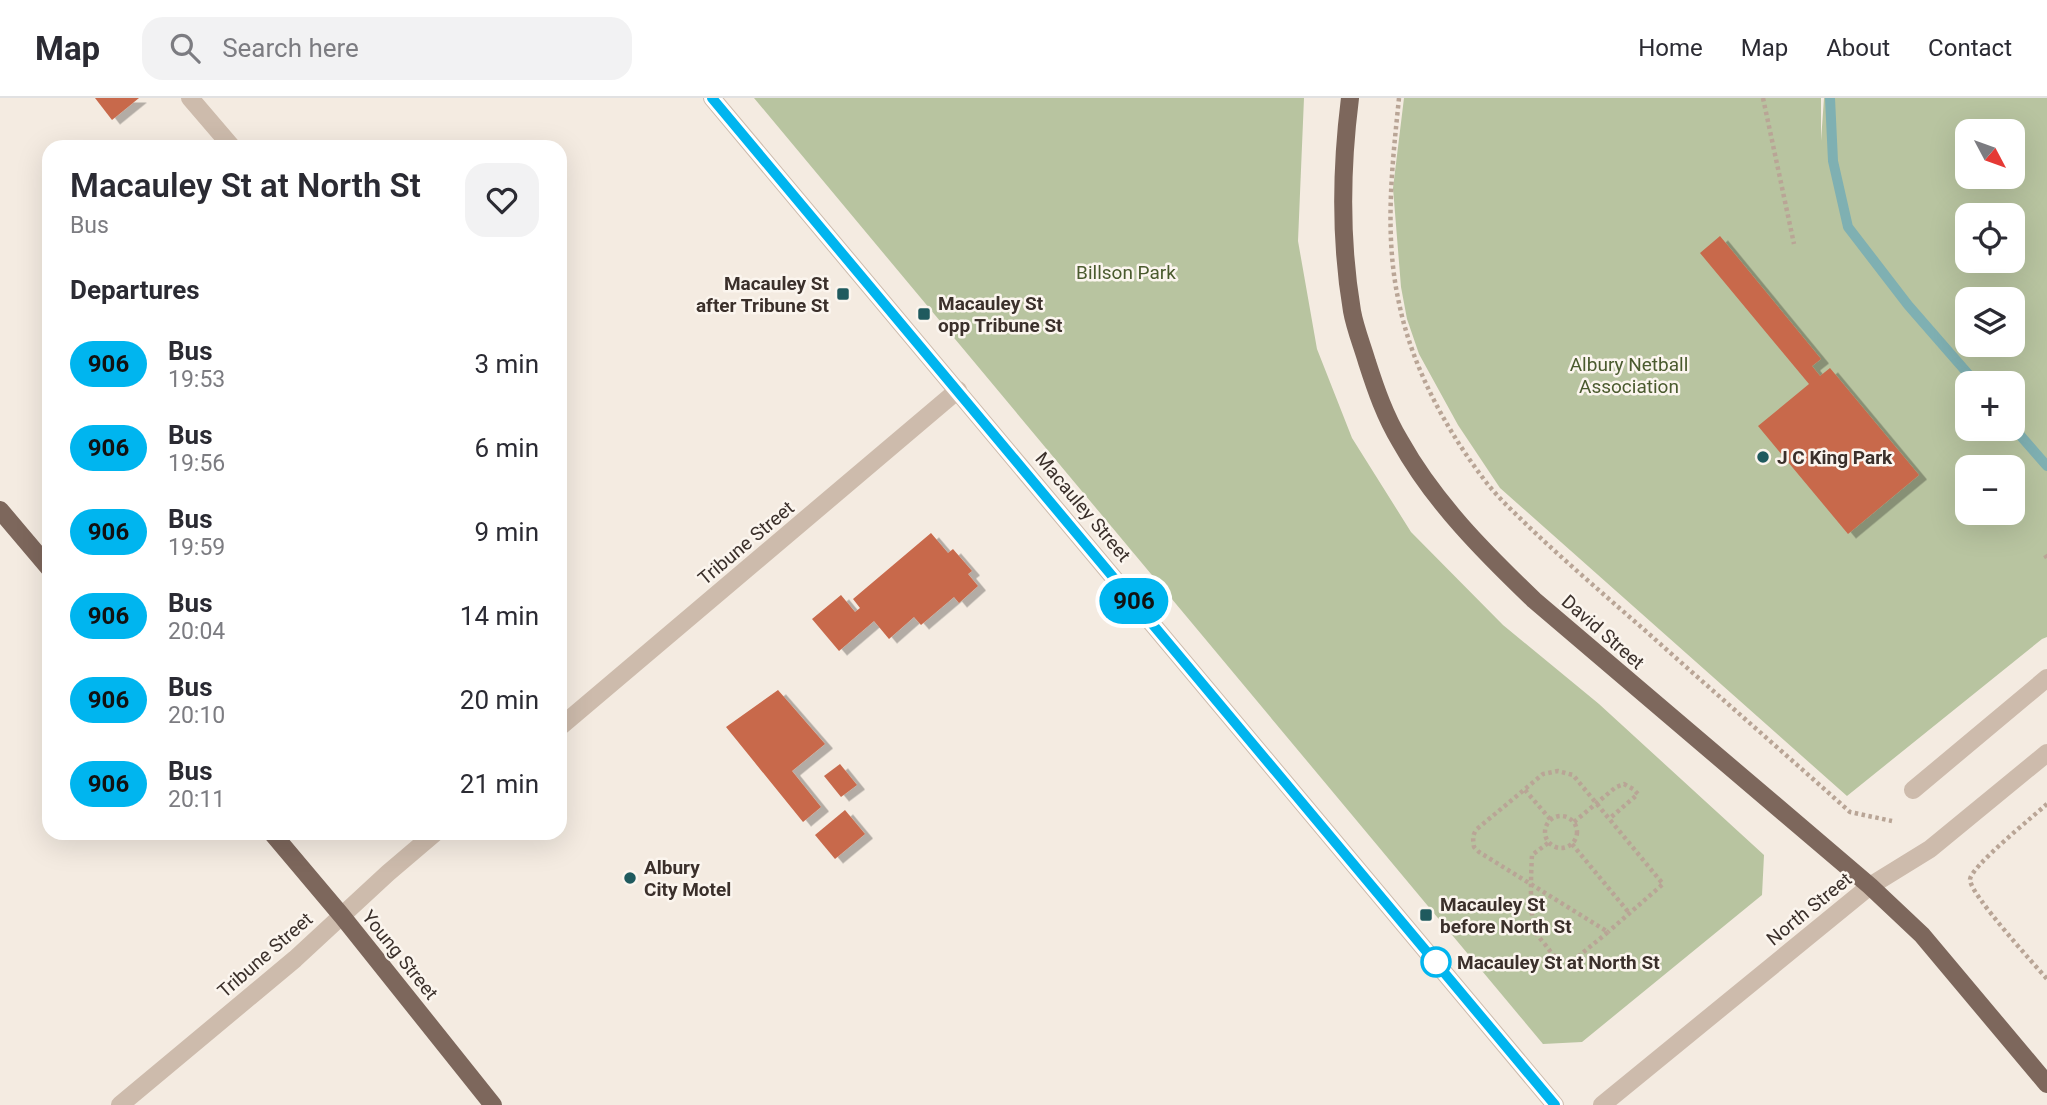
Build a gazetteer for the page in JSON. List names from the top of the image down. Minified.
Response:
{"streets":{"main road":["David Street","Young Street"],"street":["Macauley Street","Tribune Street","North Street"]},"crossings":[["Macauley Street","Tribune Street"],["Tribune Street","Young Street"],["David Street","North Street"]],"parks":["Billson Park","Albury Netball Association"],"places":{"transit":["Macauley St after Tribune St","Macauley St opp Tribune St","Macauley St before North St"],"other":["J C King Park","Albury City Motel","Macauley St at North St"]},"lines":["bus line 906"],"north":"bottom right","page":{"header":"Map","search":"Search here","nav":["Home","Map","About","Contact"],"on_map":"906","map_buttons":["+","−"],"heading":[["Macauley St at North St","Bus"],"Departures"],"list":[{"mark":"906","name":"Bus","note":"19:53","value":"3 min"},{"mark":"906","name":"Bus","note":"19:56","value":"6 min"},{"mark":"906","name":"Bus","note":"19:59","value":"9 min"},{"mark":"906","name":"Bus","note":"20:04","value":"14 min"},{"mark":"906","name":"Bus","note":"20:10","value":"20 min"},{"mark":"906","name":"Bus","note":"20:11","value":"21 min"}]}}
